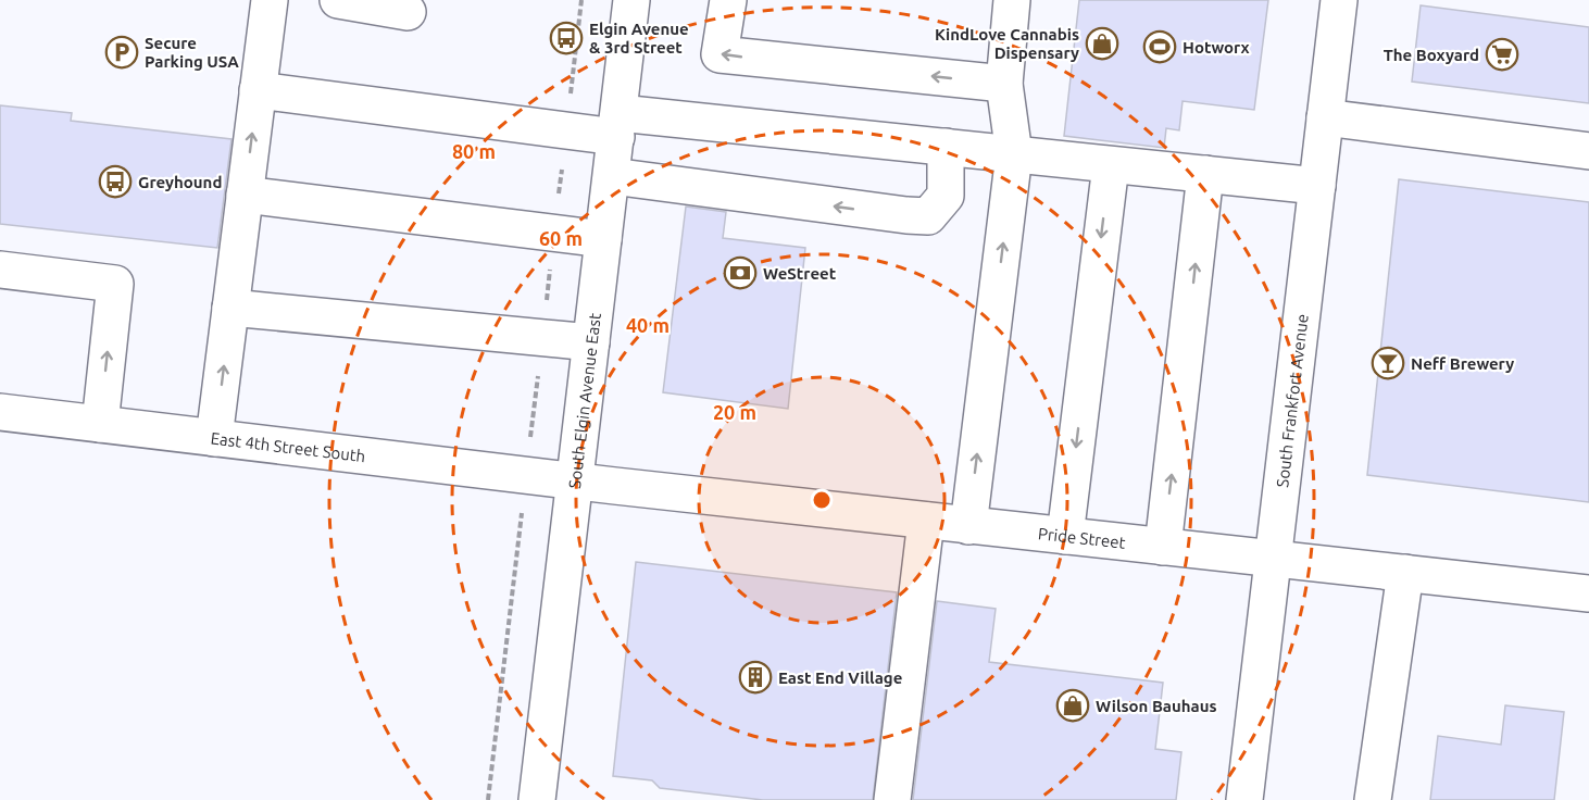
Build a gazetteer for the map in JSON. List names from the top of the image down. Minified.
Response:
{"streets":{"street":["South Elgin Avenue East","South Frankfort Avenue","East 4th Street South","Pride Street"]},"crossings":[["South Elgin Avenue East","East 4th Street South"],["South Elgin Avenue East","Pride Street"],["South Frankfort Avenue","Pride Street"],["East 4th Street South","Pride Street"]],"places":{"bus stop":["Elgin Avenue & 3rd Street","Greyhound"],"shop":["KindLove Cannabis Dispensary","Wilson Bauhaus"],"sports":["Hotworx"],"parking":["Secure Parking USA"],"supermarket":["The Boxyard"],"bank":["WeStreet"],"bar":["Neff Brewery"],"building":["East End Village"]},"rings":["80 m","60 m","40 m","20 m"]}
